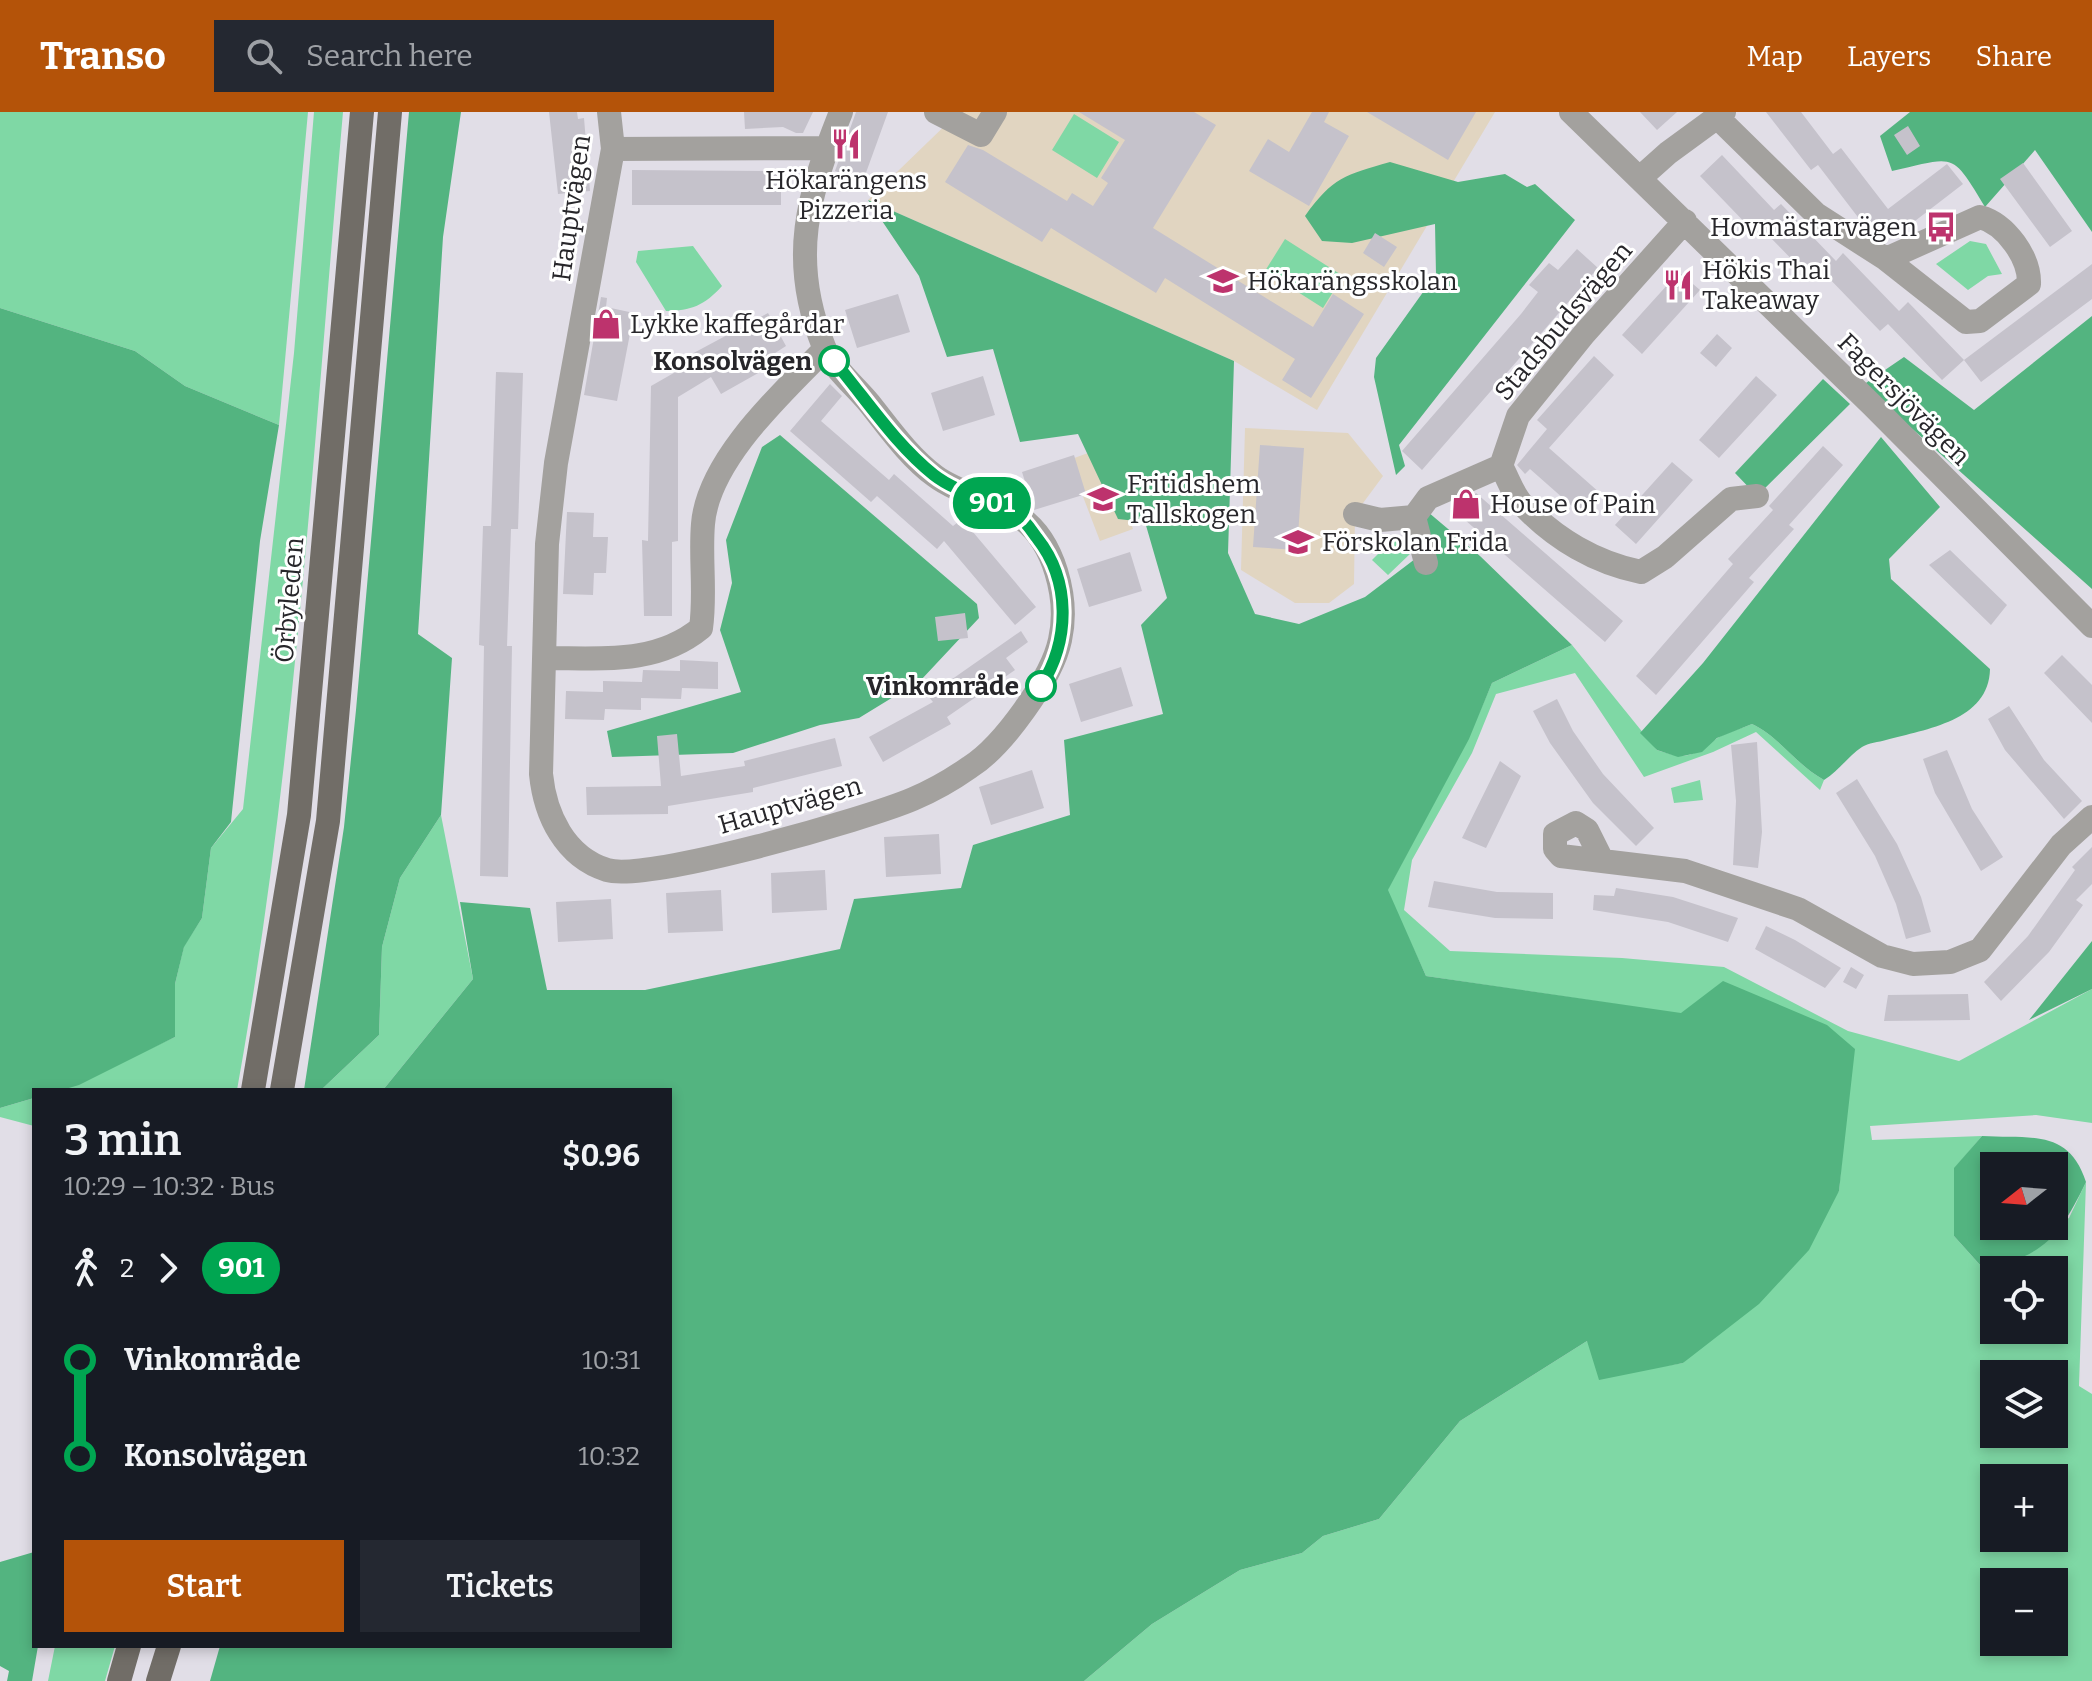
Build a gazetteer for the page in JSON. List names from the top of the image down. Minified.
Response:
{"streets":{"main road":["Örbyleden"],"street":["Hauptvägen","Stadsbudsvägen","Fagersjövägen"]},"crossings":[["Stadsbudsvägen","Fagersjövägen"]],"places":{"restaurant":["Hökarängens Pizzeria","Hökis Thai Takeaway"],"bus stop":["Hovmästarvägen"],"school or university":["Hökarängsskolan","Fritidshem Tallskogen","Förskolan Frida"],"shop":["Lykke kaffegårdar","House of Pain"],"other":["Konsolvägen","Vinkområde"]},"lines":["bus line 901"],"north":"left","page":{"header":"Transo","search":"Search here","nav":["Map","Layers","Share"],"on_map":"901","heading":["3 min","10:29 – 10:32 · Bus","$0.96"],"map_buttons":["+","−"],"legs":["2","901"],"list":[{"name":"Vinkområde","value":"10:31"},{"name":"Konsolvägen","value":"10:32"}],"buttons":["Start","Tickets"]}}
